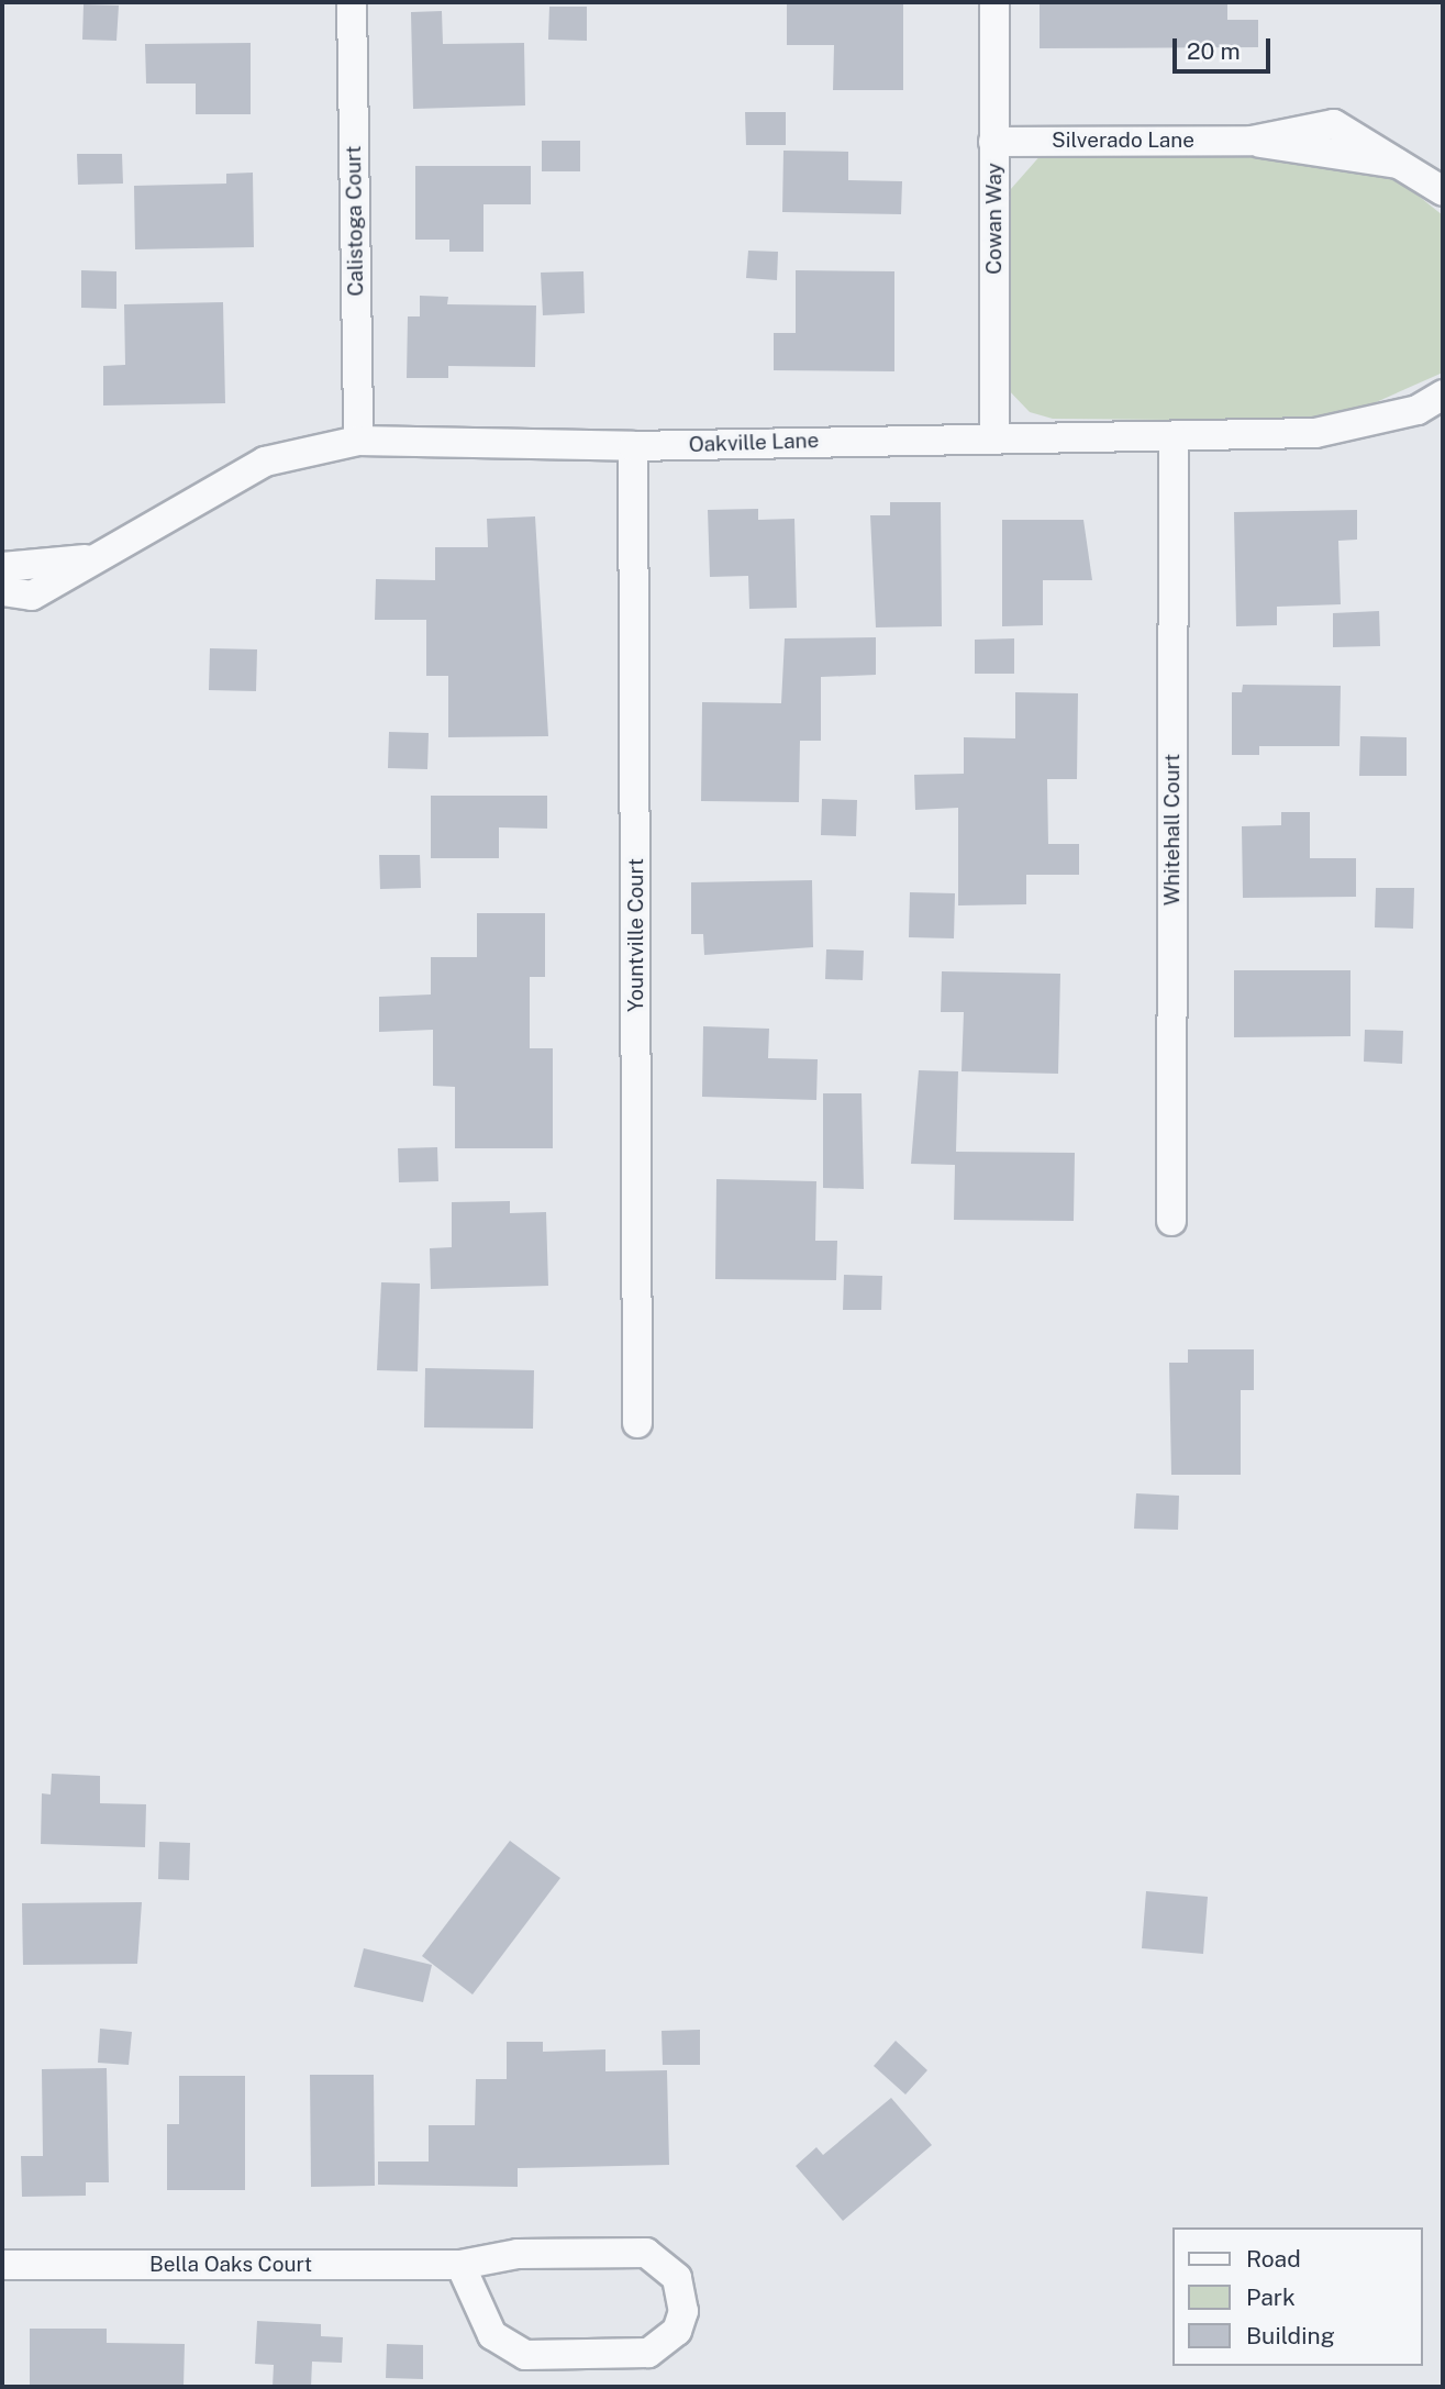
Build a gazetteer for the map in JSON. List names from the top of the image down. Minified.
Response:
{"streets":{"street":["Silverado Lane","Cowan Way","Calistoga Court","Oakville Lane","Whitehall Court","Yountville Court","Bella Oaks Court"]},"crossings":[["Silverado Lane","Cowan Way"],["Cowan Way","Oakville Lane"],["Calistoga Court","Oakville Lane"],["Oakville Lane","Whitehall Court"],["Oakville Lane","Yountville Court"]],"legend":["Road","Park","Building"],"scale_bar":"20 m"}
